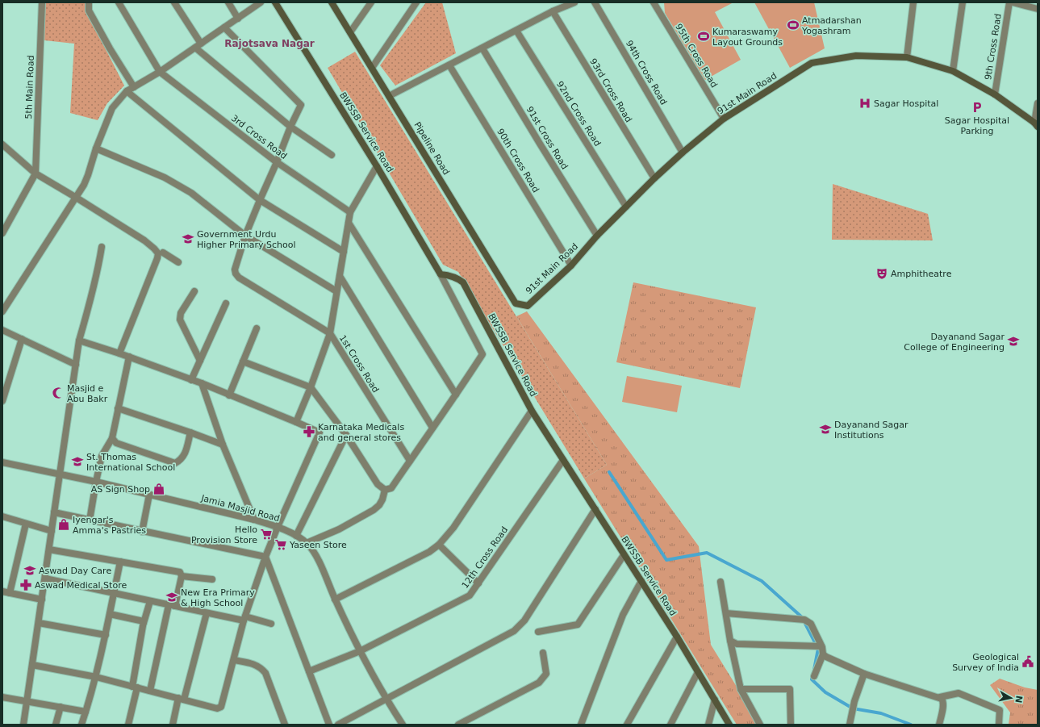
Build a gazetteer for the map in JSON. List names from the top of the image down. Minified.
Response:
{"streets":{"street":["9th Cross Road","95th Cross Road","94th Cross Road","5th Main Road","93rd Cross Road","91st Main Road","92nd Cross Road","BWSSB Service Road","3rd Cross Road","91st Cross Road","Pipeline Road","90th Cross Road","1st Cross Road","Jamia Masjid Road","12th Cross Road"]},"crossings":[["9th Cross Road","91st Main Road"],["95th Cross Road","91st Main Road"],["94th Cross Road","91st Main Road"],["93rd Cross Road","91st Main Road"],["91st Main Road","92nd Cross Road"],["91st Main Road","91st Cross Road"],["91st Main Road","Pipeline Road"],["91st Main Road","90th Cross Road"],["BWSSB Service Road","12th Cross Road"],["Jamia Masjid Road","12th Cross Road"]],"districts":["Rajotsava Nagar"],"places":{"sports":["Atmadarshan Yogashram","Kumaraswamy Layout Grounds"],"hospital":["Sagar Hospital"],"parking":["Sagar Hospital Parking"],"school or university":["Government Urdu Higher Primary School","Dayanand Sagar College of Engineering","Dayanand Sagar Institutions","St. Thomas International School","Aswad Day Care","New Era Primary & High School"],"theatre":["Amphitheatre"],"mosque":["Masjid e Abu Bakr"],"pharmacy":["Karnataka Medicals and general stores","Aswad Medical Store"],"shop":["AS Sign Shop","Iyengar's Amma's Pastries"],"supermarket":["Hello Provision Store","Yaseen Store"],"public building":["Geological Survey of India"]},"north":"right"}
